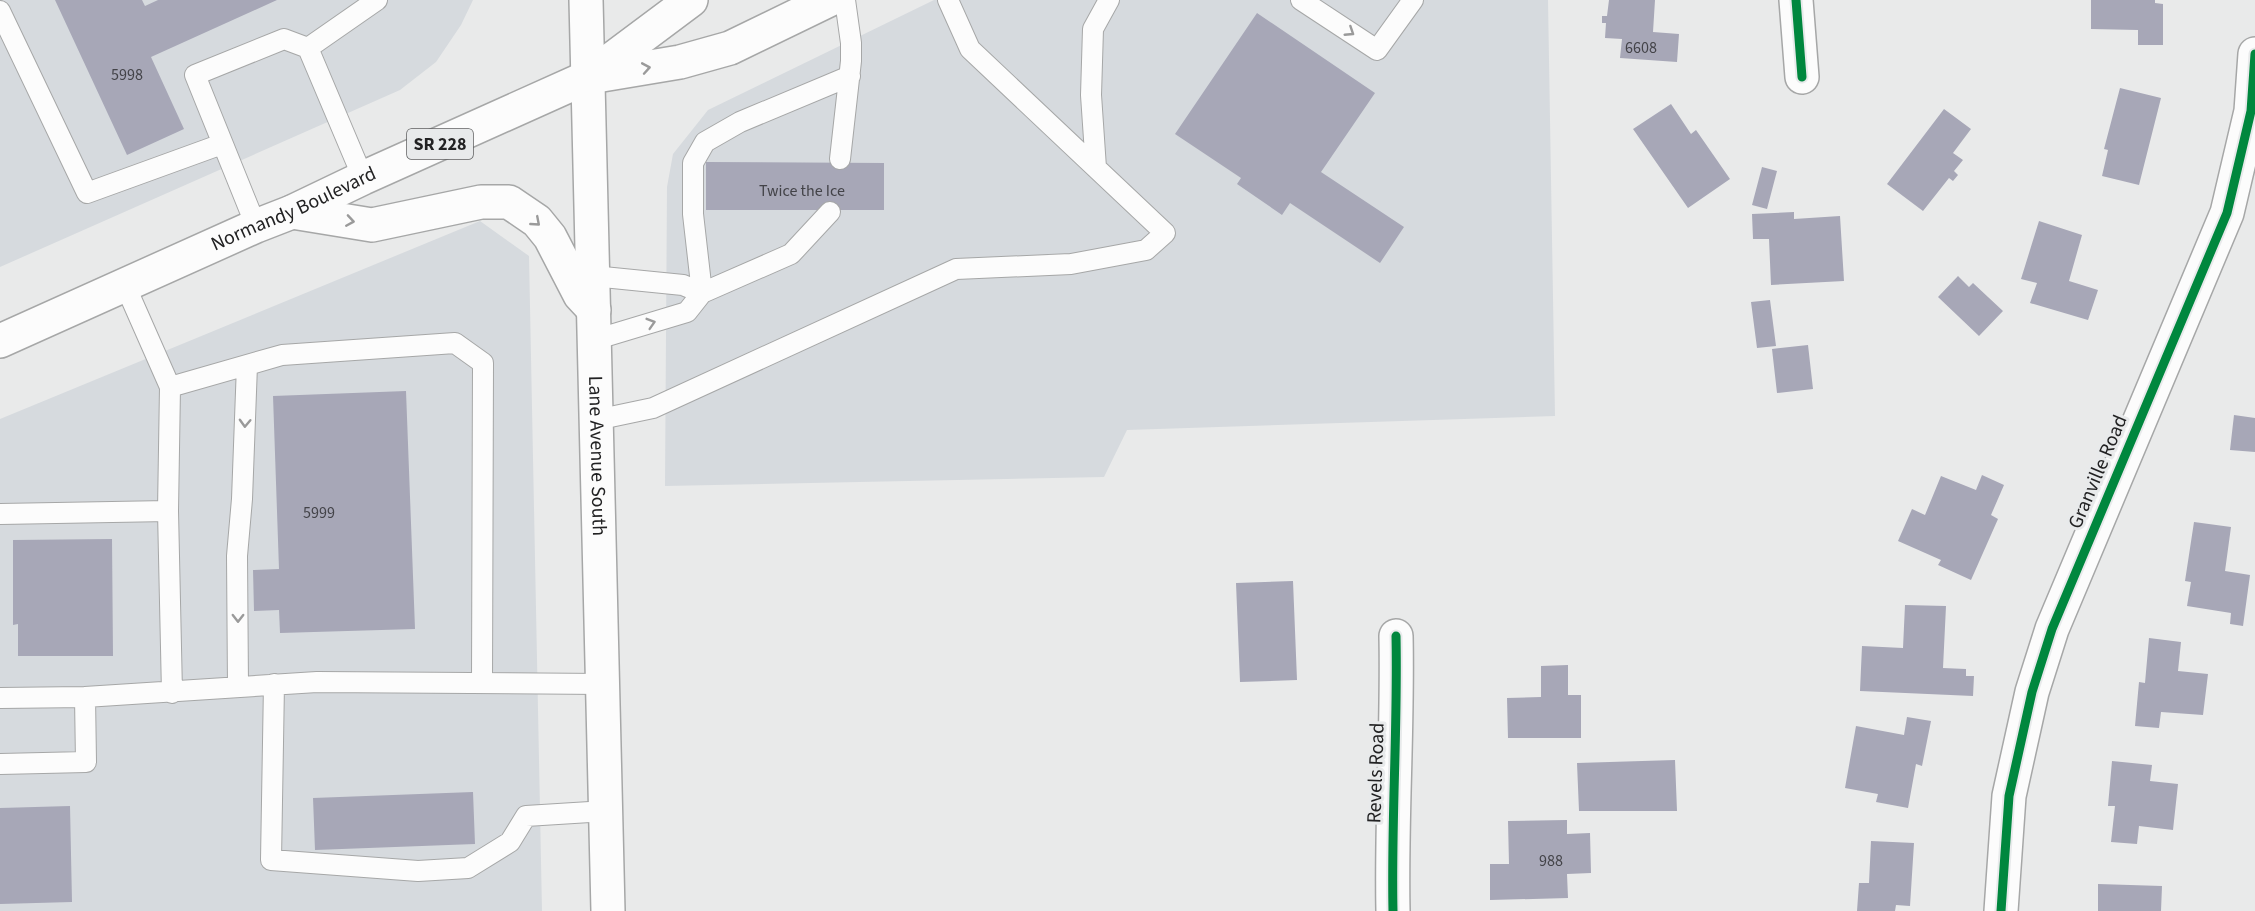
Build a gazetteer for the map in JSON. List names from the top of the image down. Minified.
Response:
{"streets":{"main road":["SR 228","Normandy Boulevard","Lane Avenue South","Granville Road","Revels Road"]},"crossings":[["Normandy Boulevard","Lane Avenue South"]],"house_numbers":["6608","5998","Twice the Ice","5999","988"]}
